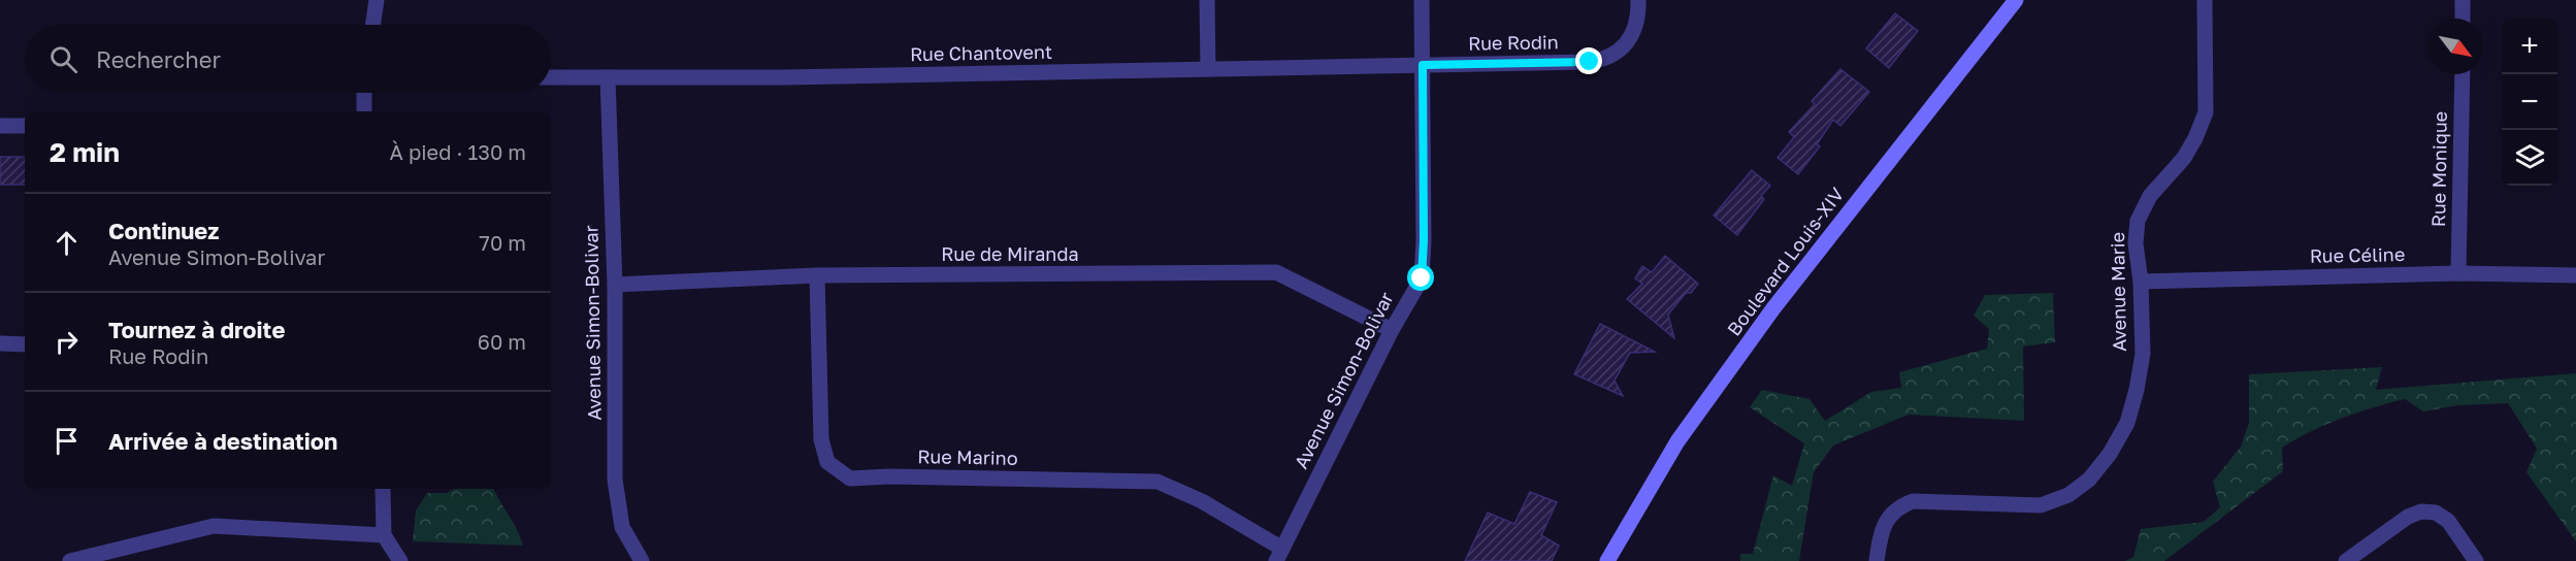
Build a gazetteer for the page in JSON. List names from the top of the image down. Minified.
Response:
{"streets":{"main road":["Boulevard Louis-XIV"],"street":["Rue Rodin","Rue Chantovent","Rue Monique","Rue de Miranda","Rue Céline","Avenue Marie","Avenue Simon-Bolivar","Rue Marino"]},"crossings":[["Rue Rodin","Rue Chantovent"],["Rue Rodin","Avenue Simon-Bolivar"],["Rue Chantovent","Avenue Simon-Bolivar"],["Rue Monique","Rue Céline"],["Rue de Miranda","Avenue Simon-Bolivar"],["Rue de Miranda","Rue Marino"],["Rue Céline","Avenue Marie"],["Avenue Simon-Bolivar","Rue Marino"]],"north":"bottom right","page":{"map_buttons":["+","−"],"search":"Rechercher","heading":["2 min","À pied · 130 m"],"list":[["Continuez","Avenue Simon-Bolivar","70 m"],["Tournez à droite","Rue Rodin","60 m"],"Arrivée à destination"]}}
